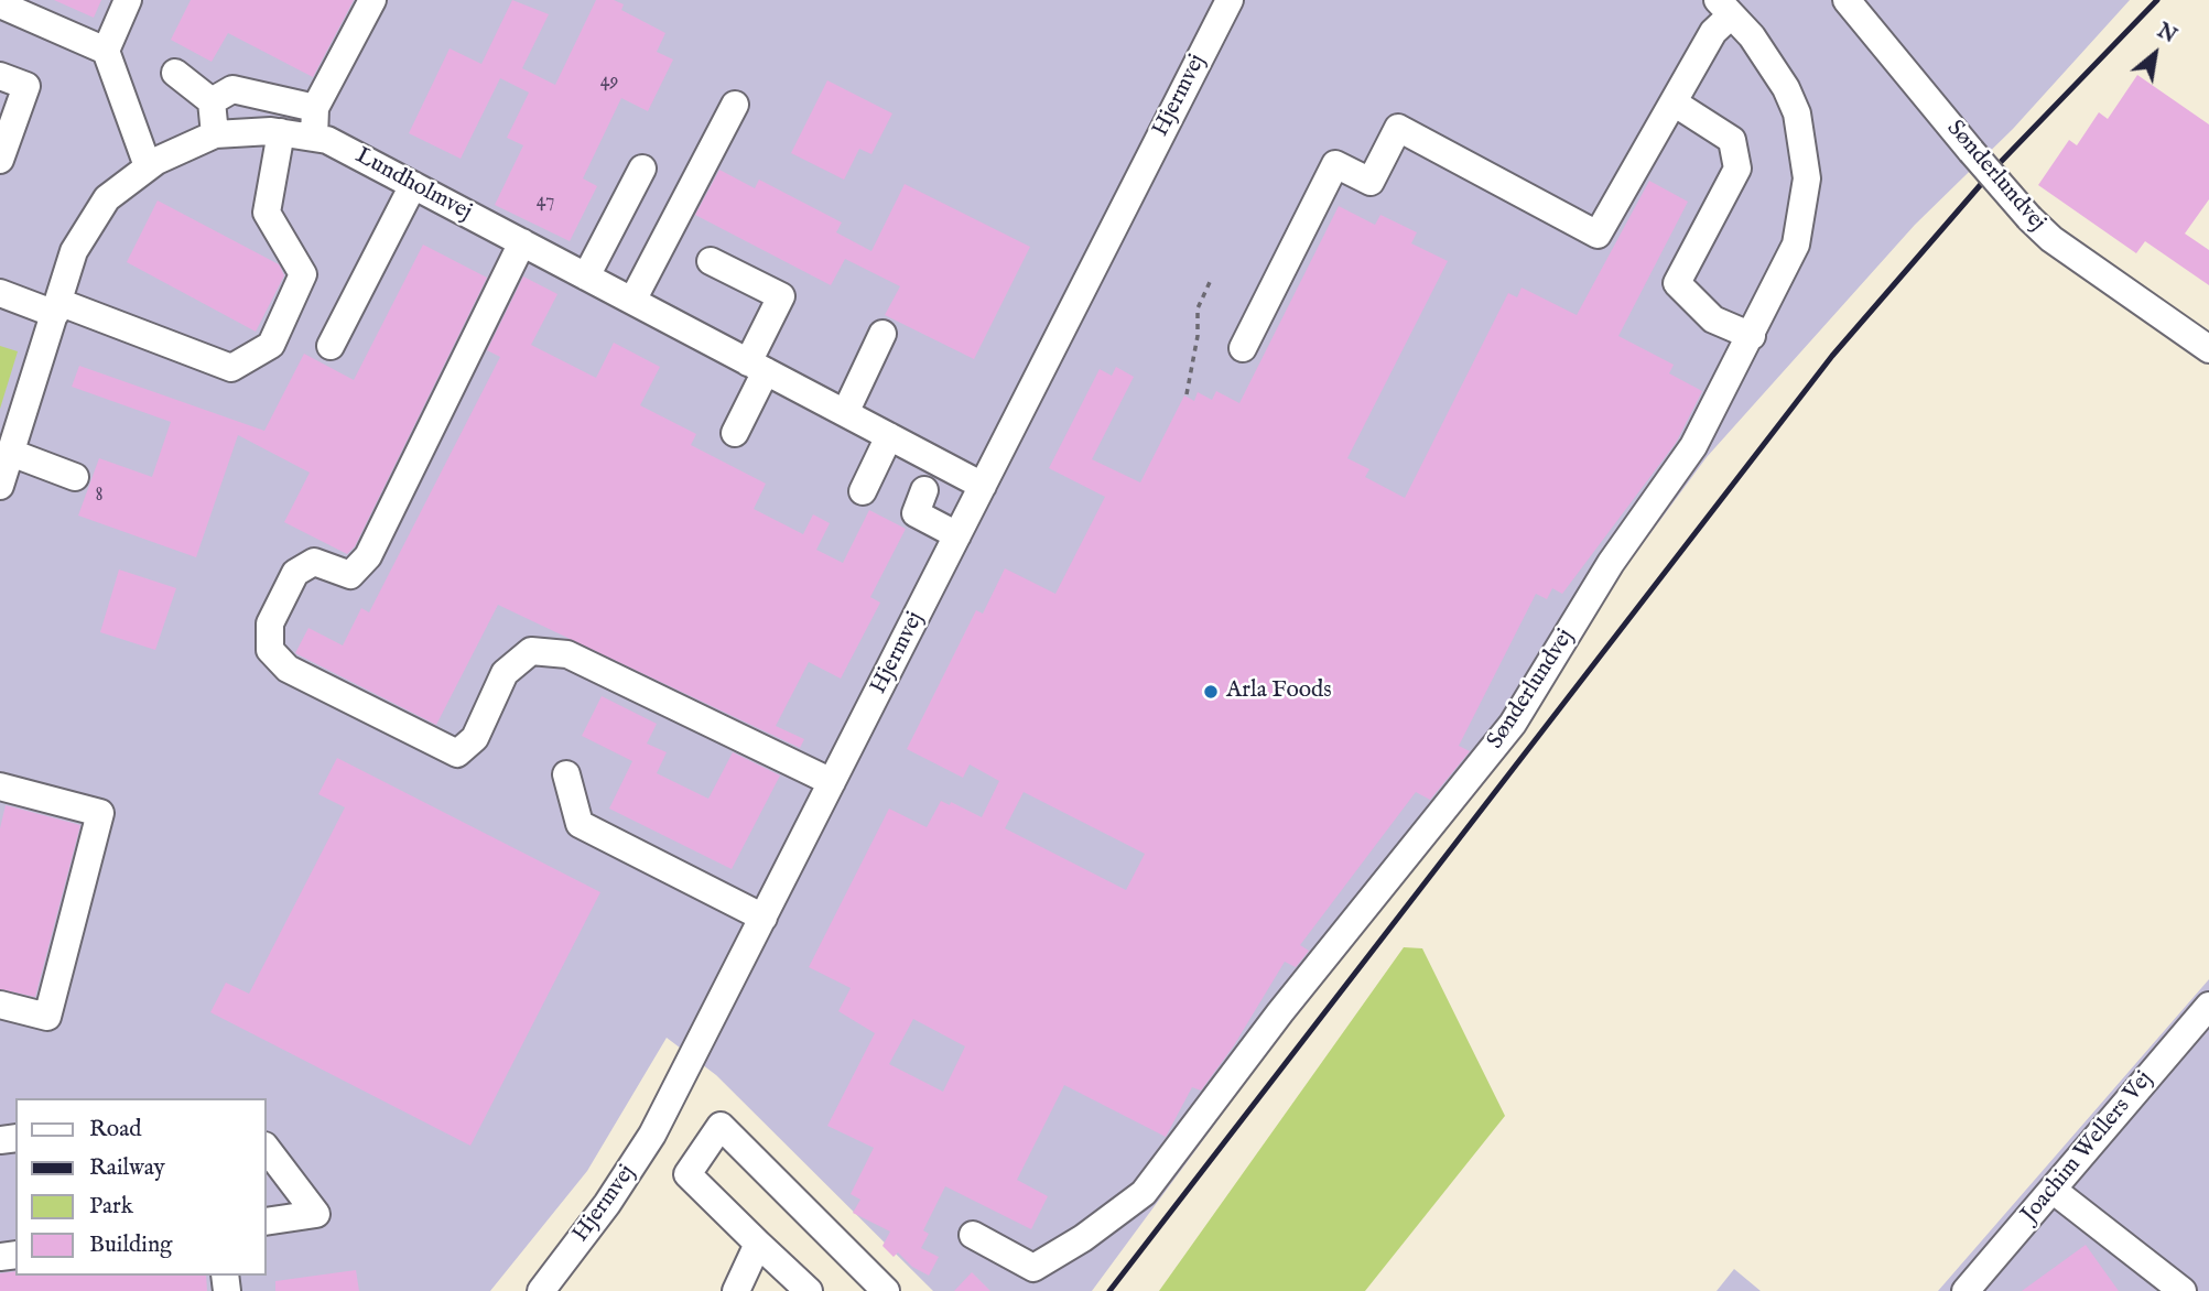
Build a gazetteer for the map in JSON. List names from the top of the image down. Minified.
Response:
{"streets":{"street":["Hjermvej","Sønderlundvej","Lundholmvej","Joachim Wellers Vej"]},"crossings":[["Hjermvej","Lundholmvej"]],"places":["Arla Foods"],"house_numbers":["49","47","8"],"legend":["Road","Railway","Park","Building"],"north":"top right"}
